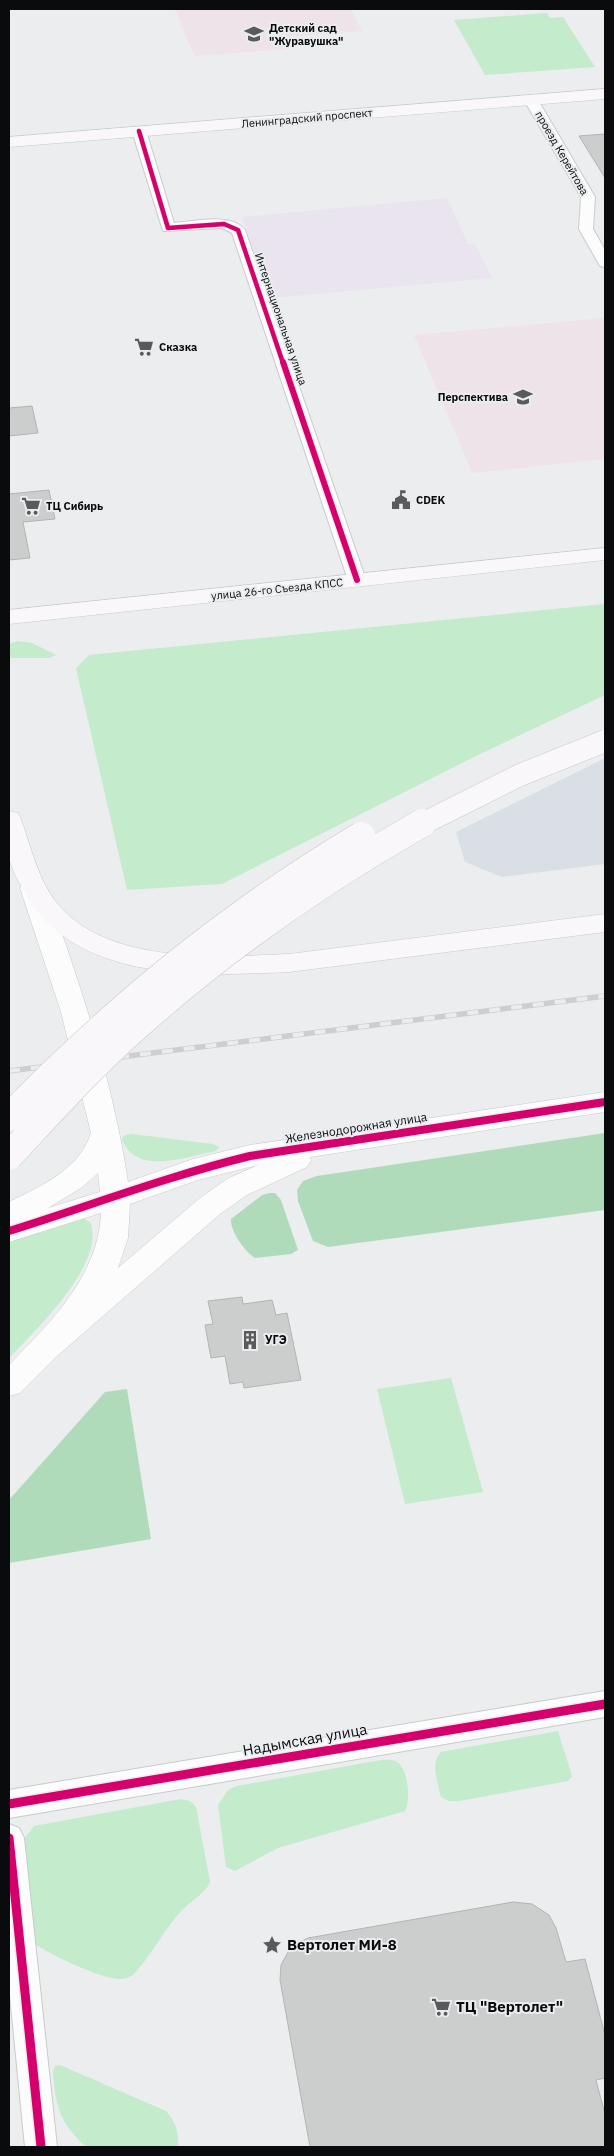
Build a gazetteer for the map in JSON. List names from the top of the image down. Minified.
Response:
{"streets":{"main road":["Ленинградский проспект","улица 26-го Съезда КПСС"],"street":["проезд Керейтова","Интернациональная улица","Железнодорожная улица","Надымская улица"]},"crossings":[["Ленинградский проспект","проезд Керейтова"],["Ленинградский проспект","Интернациональная улица"],["Интернациональная улица","улица 26-го Съезда КПСС"]],"places":{"school or university":["Детский сад \"Журавушка\"","Перспектива"],"supermarket":["Сказка","ТЦ Сибирь","ТЦ \"Вертолет\""],"public building":["CDEK"],"building":["УГЭ"],"place":["Вертолет МИ-8"]}}
